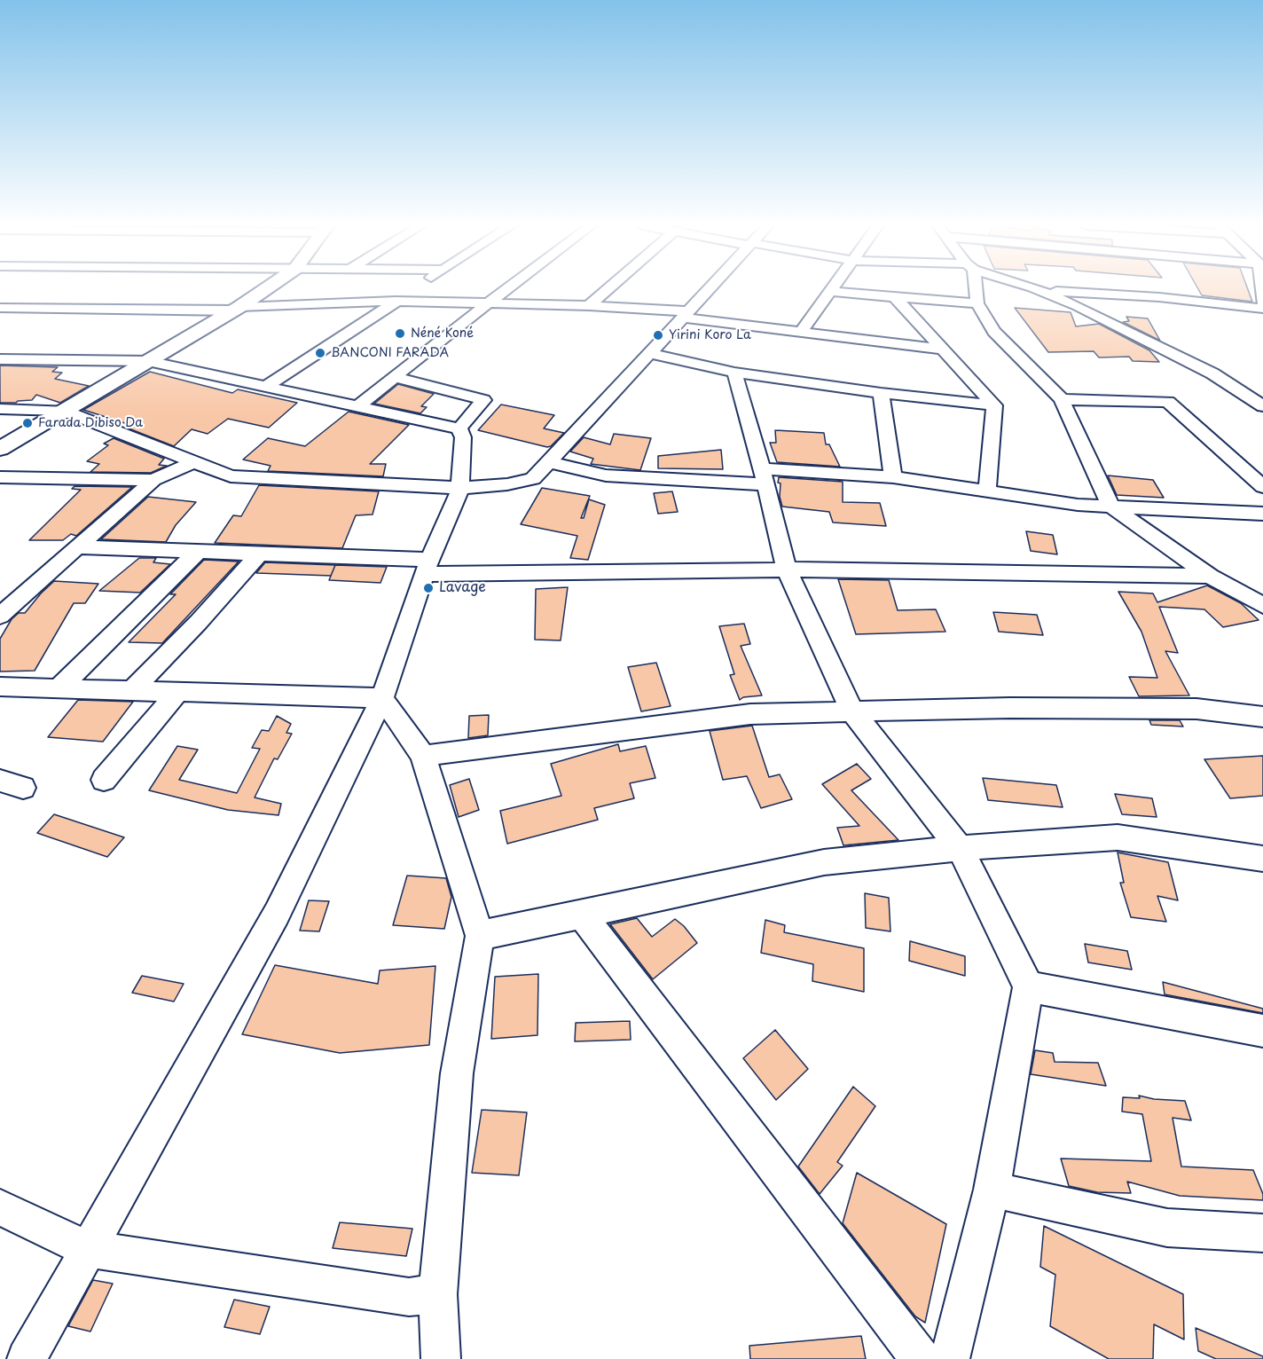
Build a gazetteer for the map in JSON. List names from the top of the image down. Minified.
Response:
{"places":["Néné Koné","Yirini Koro La","BANCONI FARADA","Farada Dibiso Da","Lavage"]}
